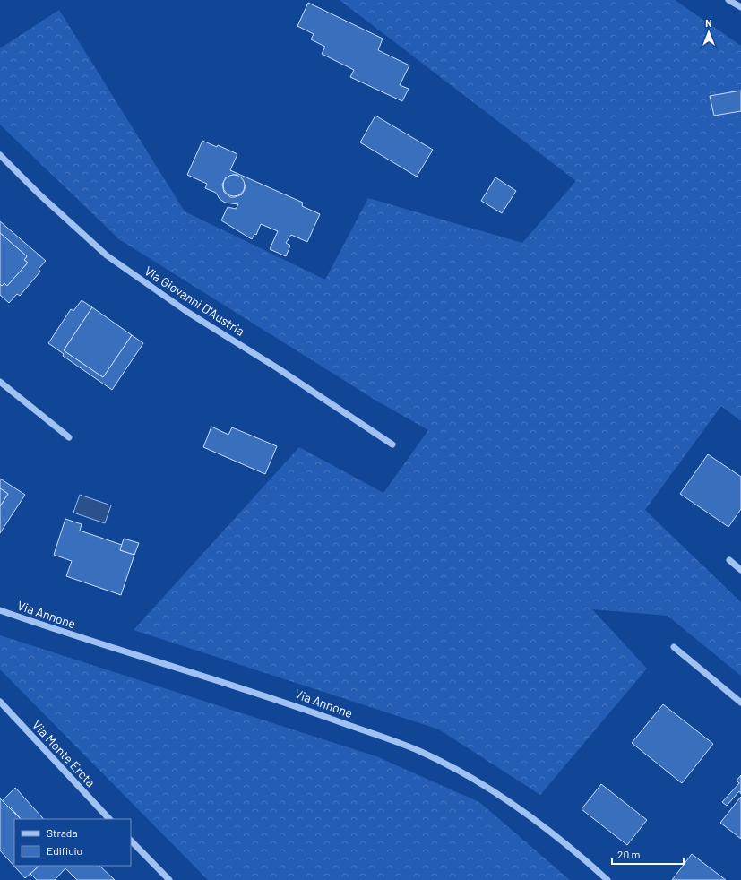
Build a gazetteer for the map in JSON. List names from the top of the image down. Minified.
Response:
{"streets":{"street":["Via Giovanni D'Austria","Via Annone","Via Monte Ercta"]},"legend":["Strada","Edificio"],"scale_bar":"20 m","north":"top"}
